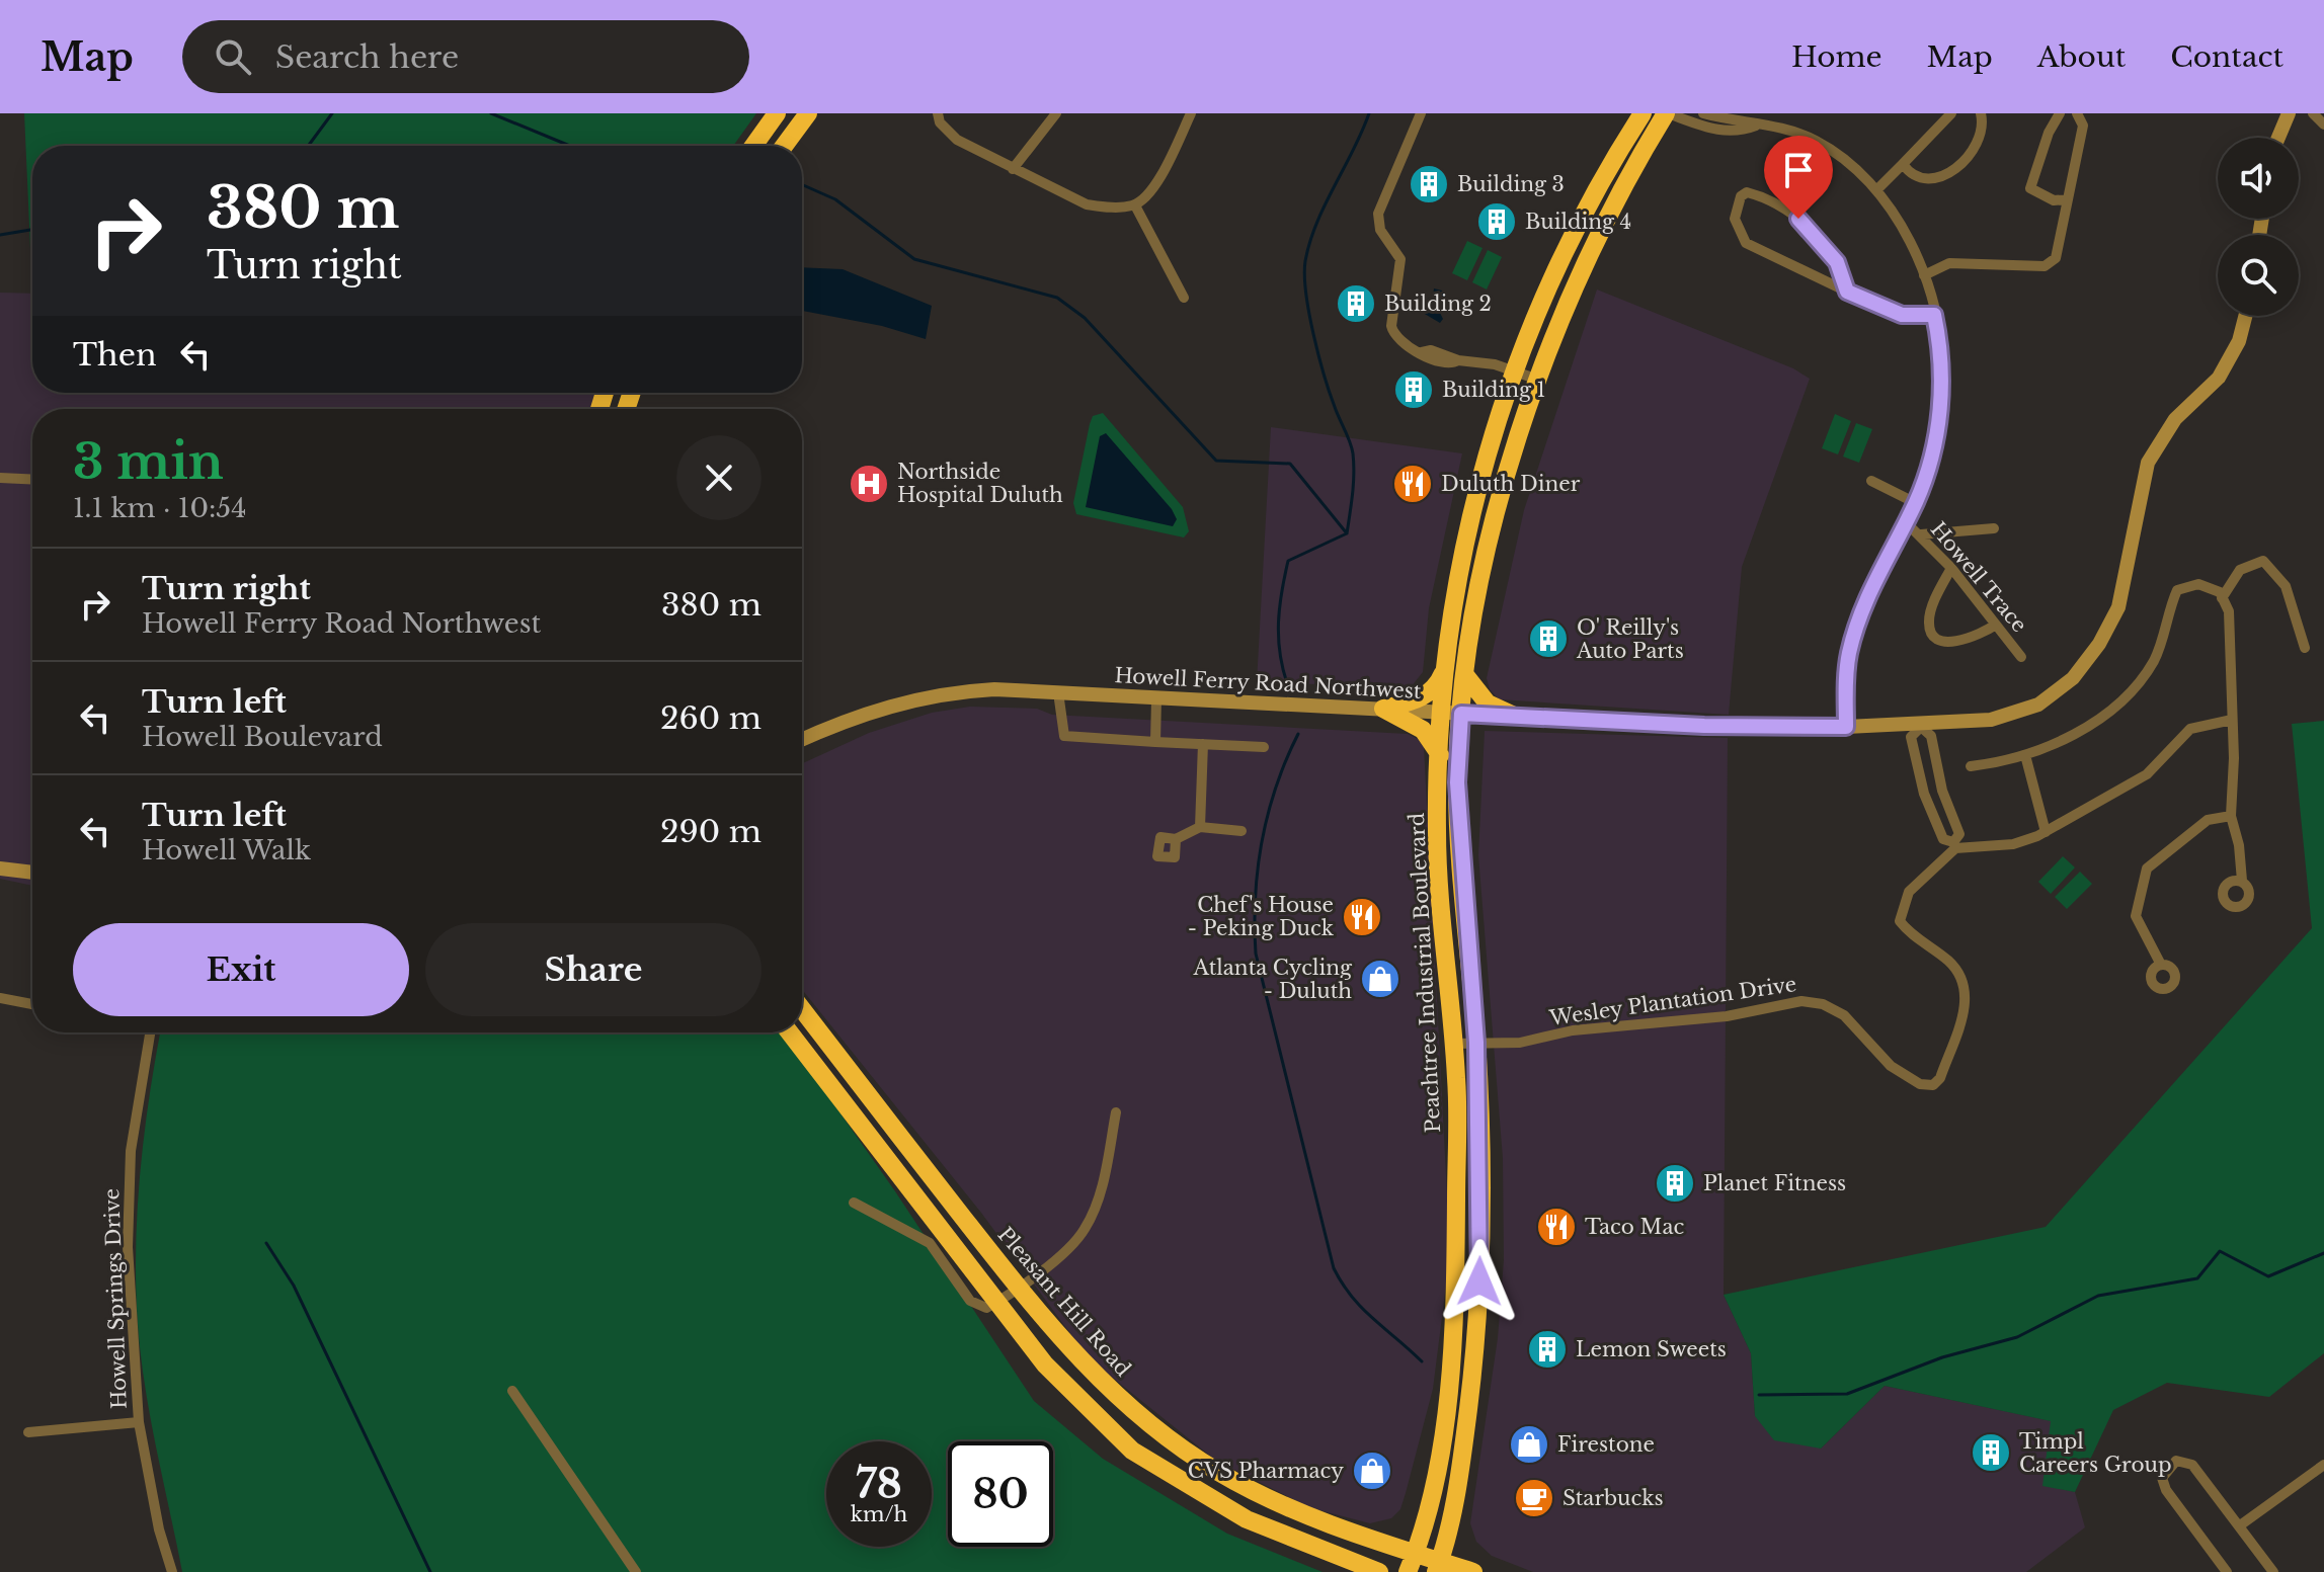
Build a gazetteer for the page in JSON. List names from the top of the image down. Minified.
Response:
{"streets":{"highway":["Peachtree Industrial Boulevard","Pleasant Hill Road"],"street":["Howell Trace","Howell Ferry Road Northwest","Wesley Plantation Drive","Howell Springs Drive"]},"crossings":[["Howell Ferry Road Northwest","Peachtree Industrial Boulevard"],["Peachtree Industrial Boulevard","Wesley Plantation Drive"],["Peachtree Industrial Boulevard","Pleasant Hill Road"]],"places":{"building":["Building 3","Building 4","Building 2","Building 1","O' Reilly's Auto Parts","Planet Fitness","Lemon Sweets","Timpl Careers Group"],"hospital":["Northside Hospital Duluth"],"restaurant":["Duluth Diner","Chef's House - Peking Duck","Taco Mac"],"shop":["Atlanta Cycling - Duluth","Firestone","CVS Pharmacy"],"cafe":["Starbucks"]},"page":{"header":"Map","search":"Search here","nav":["Home","Map","About","Contact"],"turn":["380 m","Turn right"],"then":"Then","heading":["3 min","1.1 km · 10:54"],"list":[{"name":"Turn right","note":"Howell Ferry Road Northwest","value":"380 m"},{"name":"Turn left","note":"Howell Boulevard","value":"260 m"},{"name":"Turn left","note":"Howell Walk","value":"290 m"}],"buttons":["Exit","Share"],"speed":"78 km/h","limit":"80"}}
